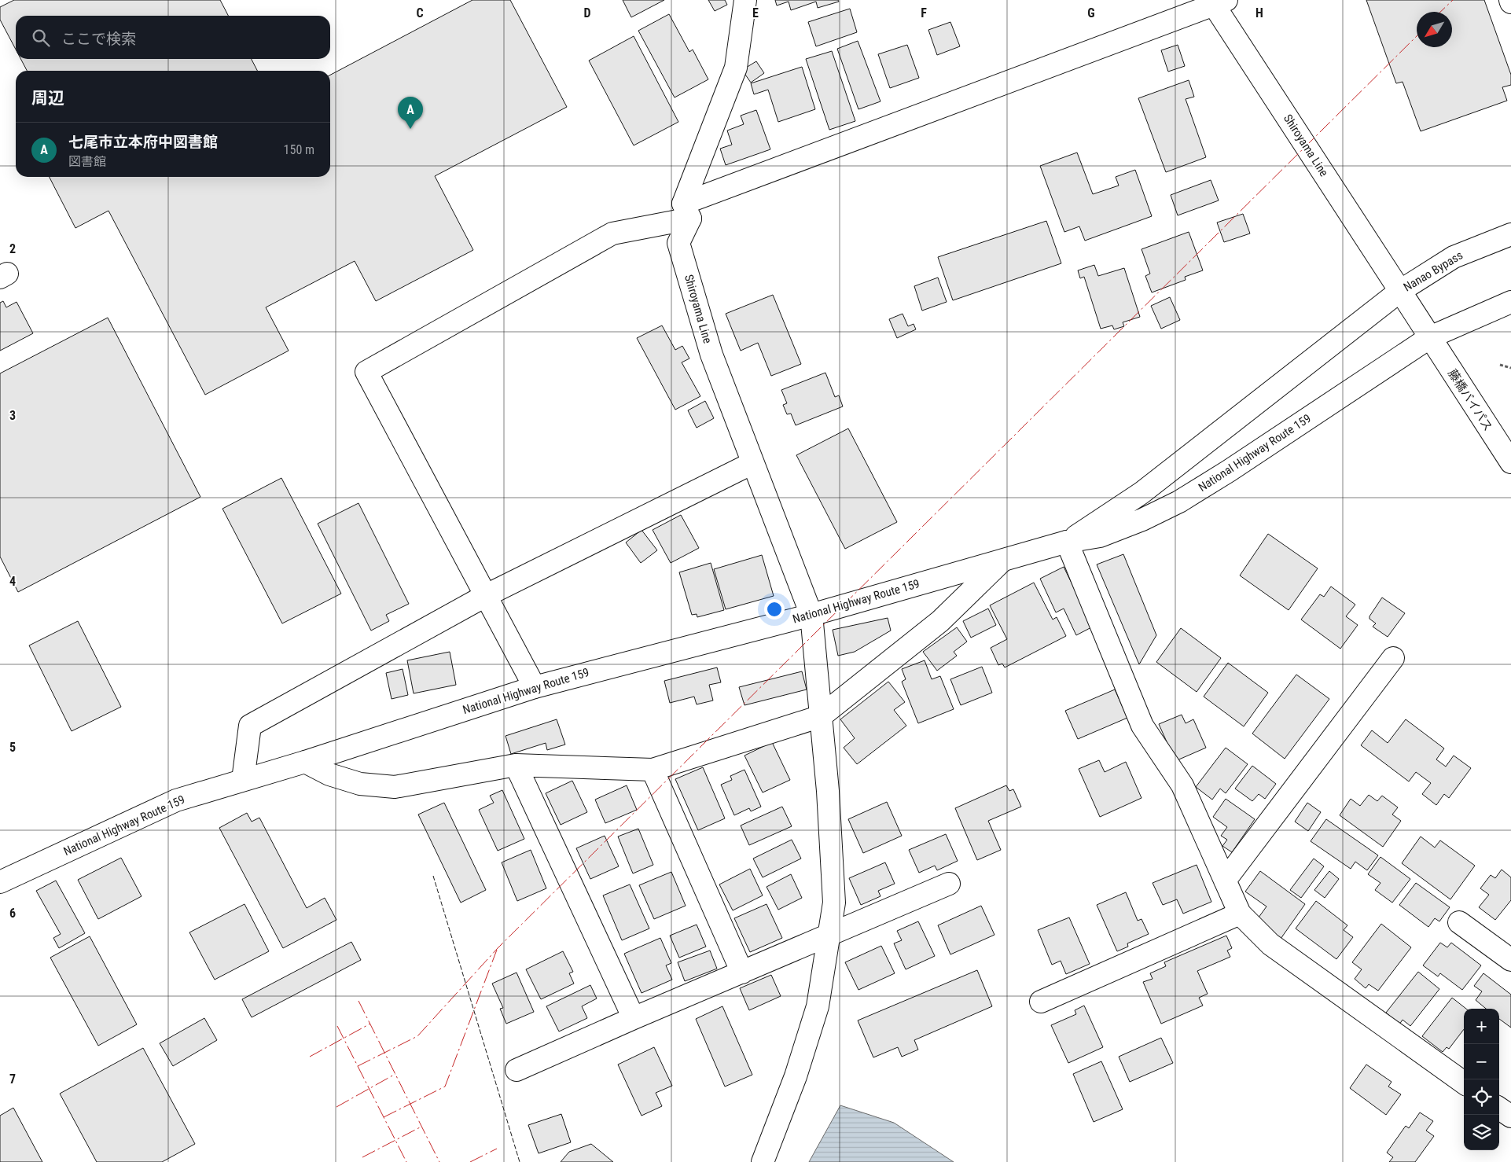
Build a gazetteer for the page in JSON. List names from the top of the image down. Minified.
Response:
{"streets":{"main road":["Shiroyama Line","Nanao Bypass","藤橋バイパス","National Highway Route 159"]},"crossings":[["Shiroyama Line","Nanao Bypass"],["Shiroyama Line","藤橋バイパス"],["Shiroyama Line","National Highway Route 159"],["Nanao Bypass","National Highway Route 159"],["藤橋バイパス","National Highway Route 159"]],"north":"bottom left","page":{"search":"ここで検索","heading":"周辺","pins":"A","list":[{"mark":"A","name":"七尾市立本府中図書館","note":"図書館","value":"150 m"}],"map_buttons":["+","−"]},"grid":{"columns":["C","D","E","F","G","H"],"rows":["2","3","4","5","6","7"]}}
